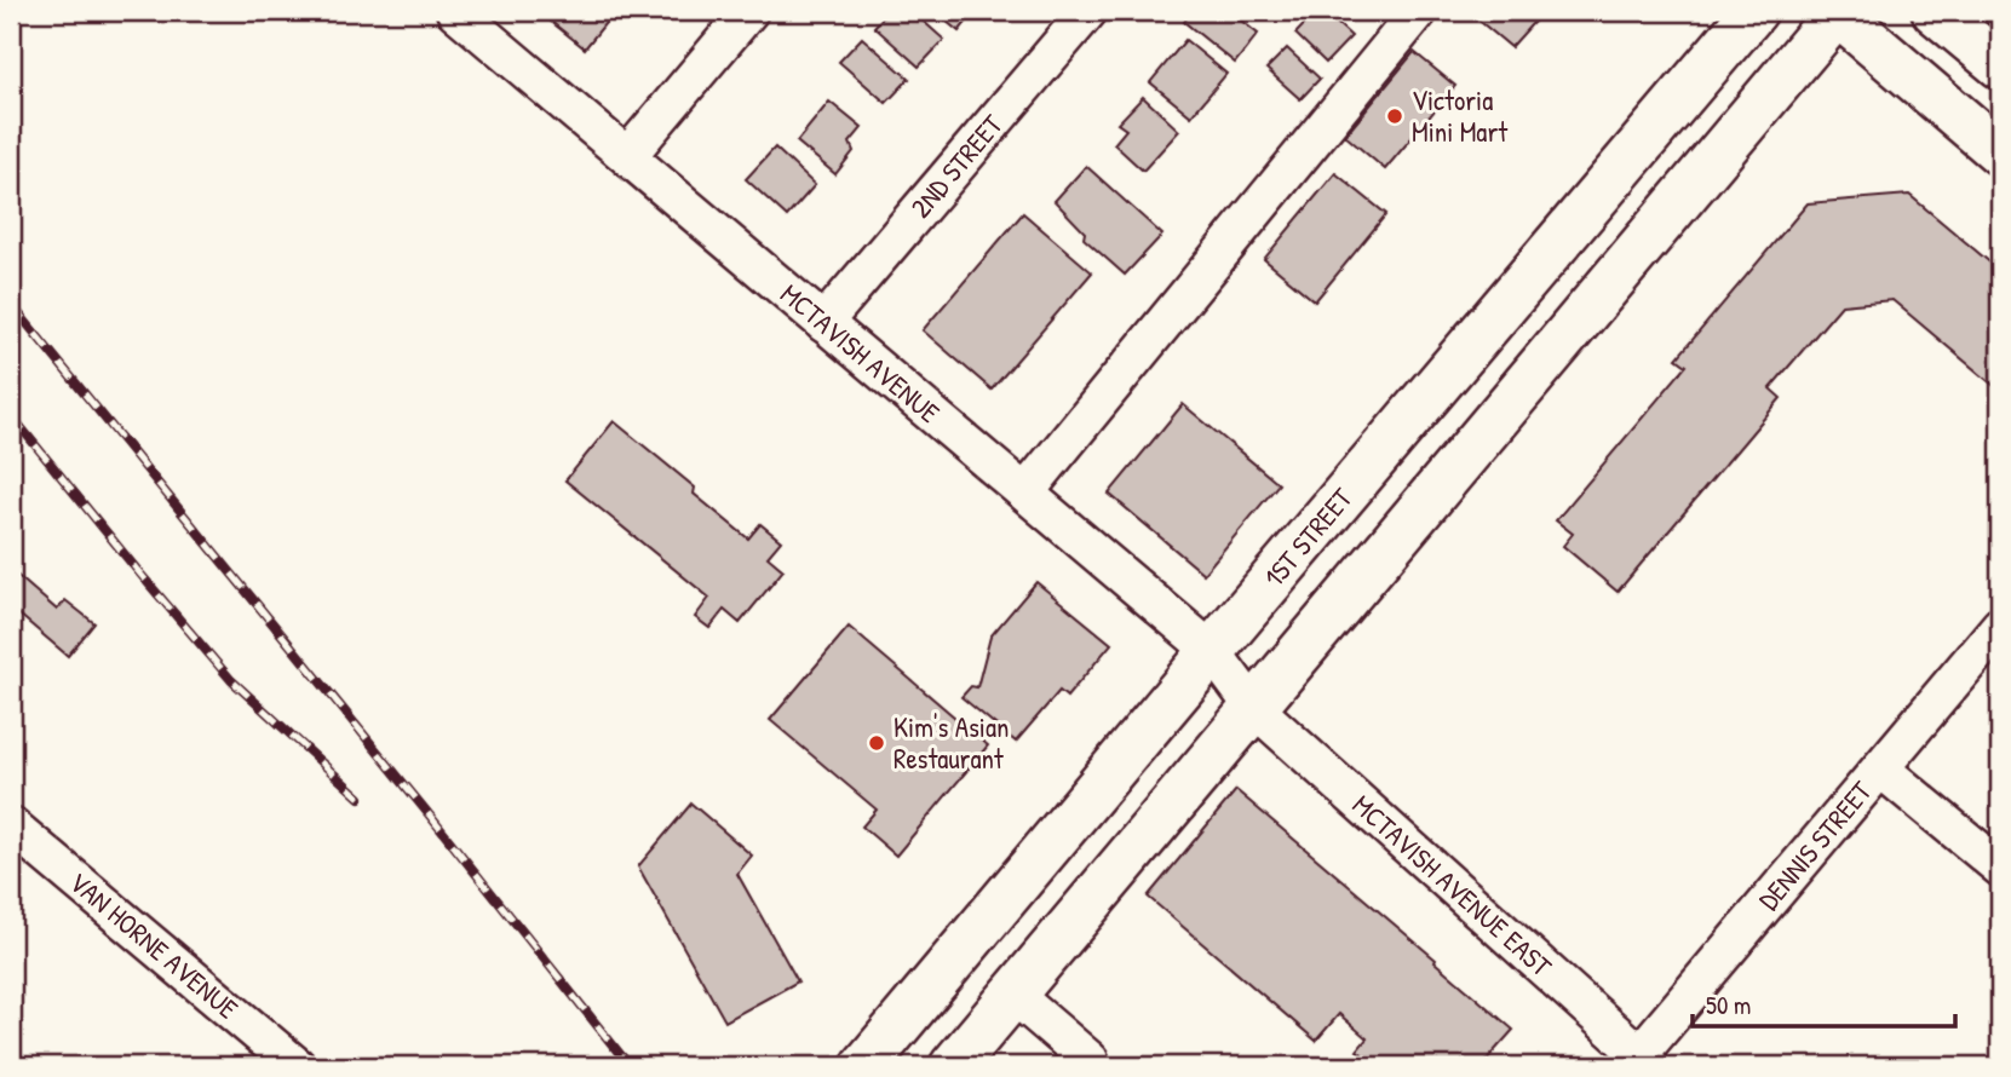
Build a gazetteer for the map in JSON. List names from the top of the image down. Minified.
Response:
{"streets":{"main road":["1ST STREET"],"street":["2ND STREET","MCTAVISH AVENUE","DENNIS STREET","MCTAVISH AVENUE EAST","VAN HORNE AVENUE"]},"crossings":[["2ND STREET","MCTAVISH AVENUE"],["MCTAVISH AVENUE","1ST STREET"],["MCTAVISH AVENUE","MCTAVISH AVENUE EAST"],["DENNIS STREET","MCTAVISH AVENUE EAST"]],"places":["Victoria Mini Mart","Kim's Asian Restaurant"],"scale_bar":"50 m"}
